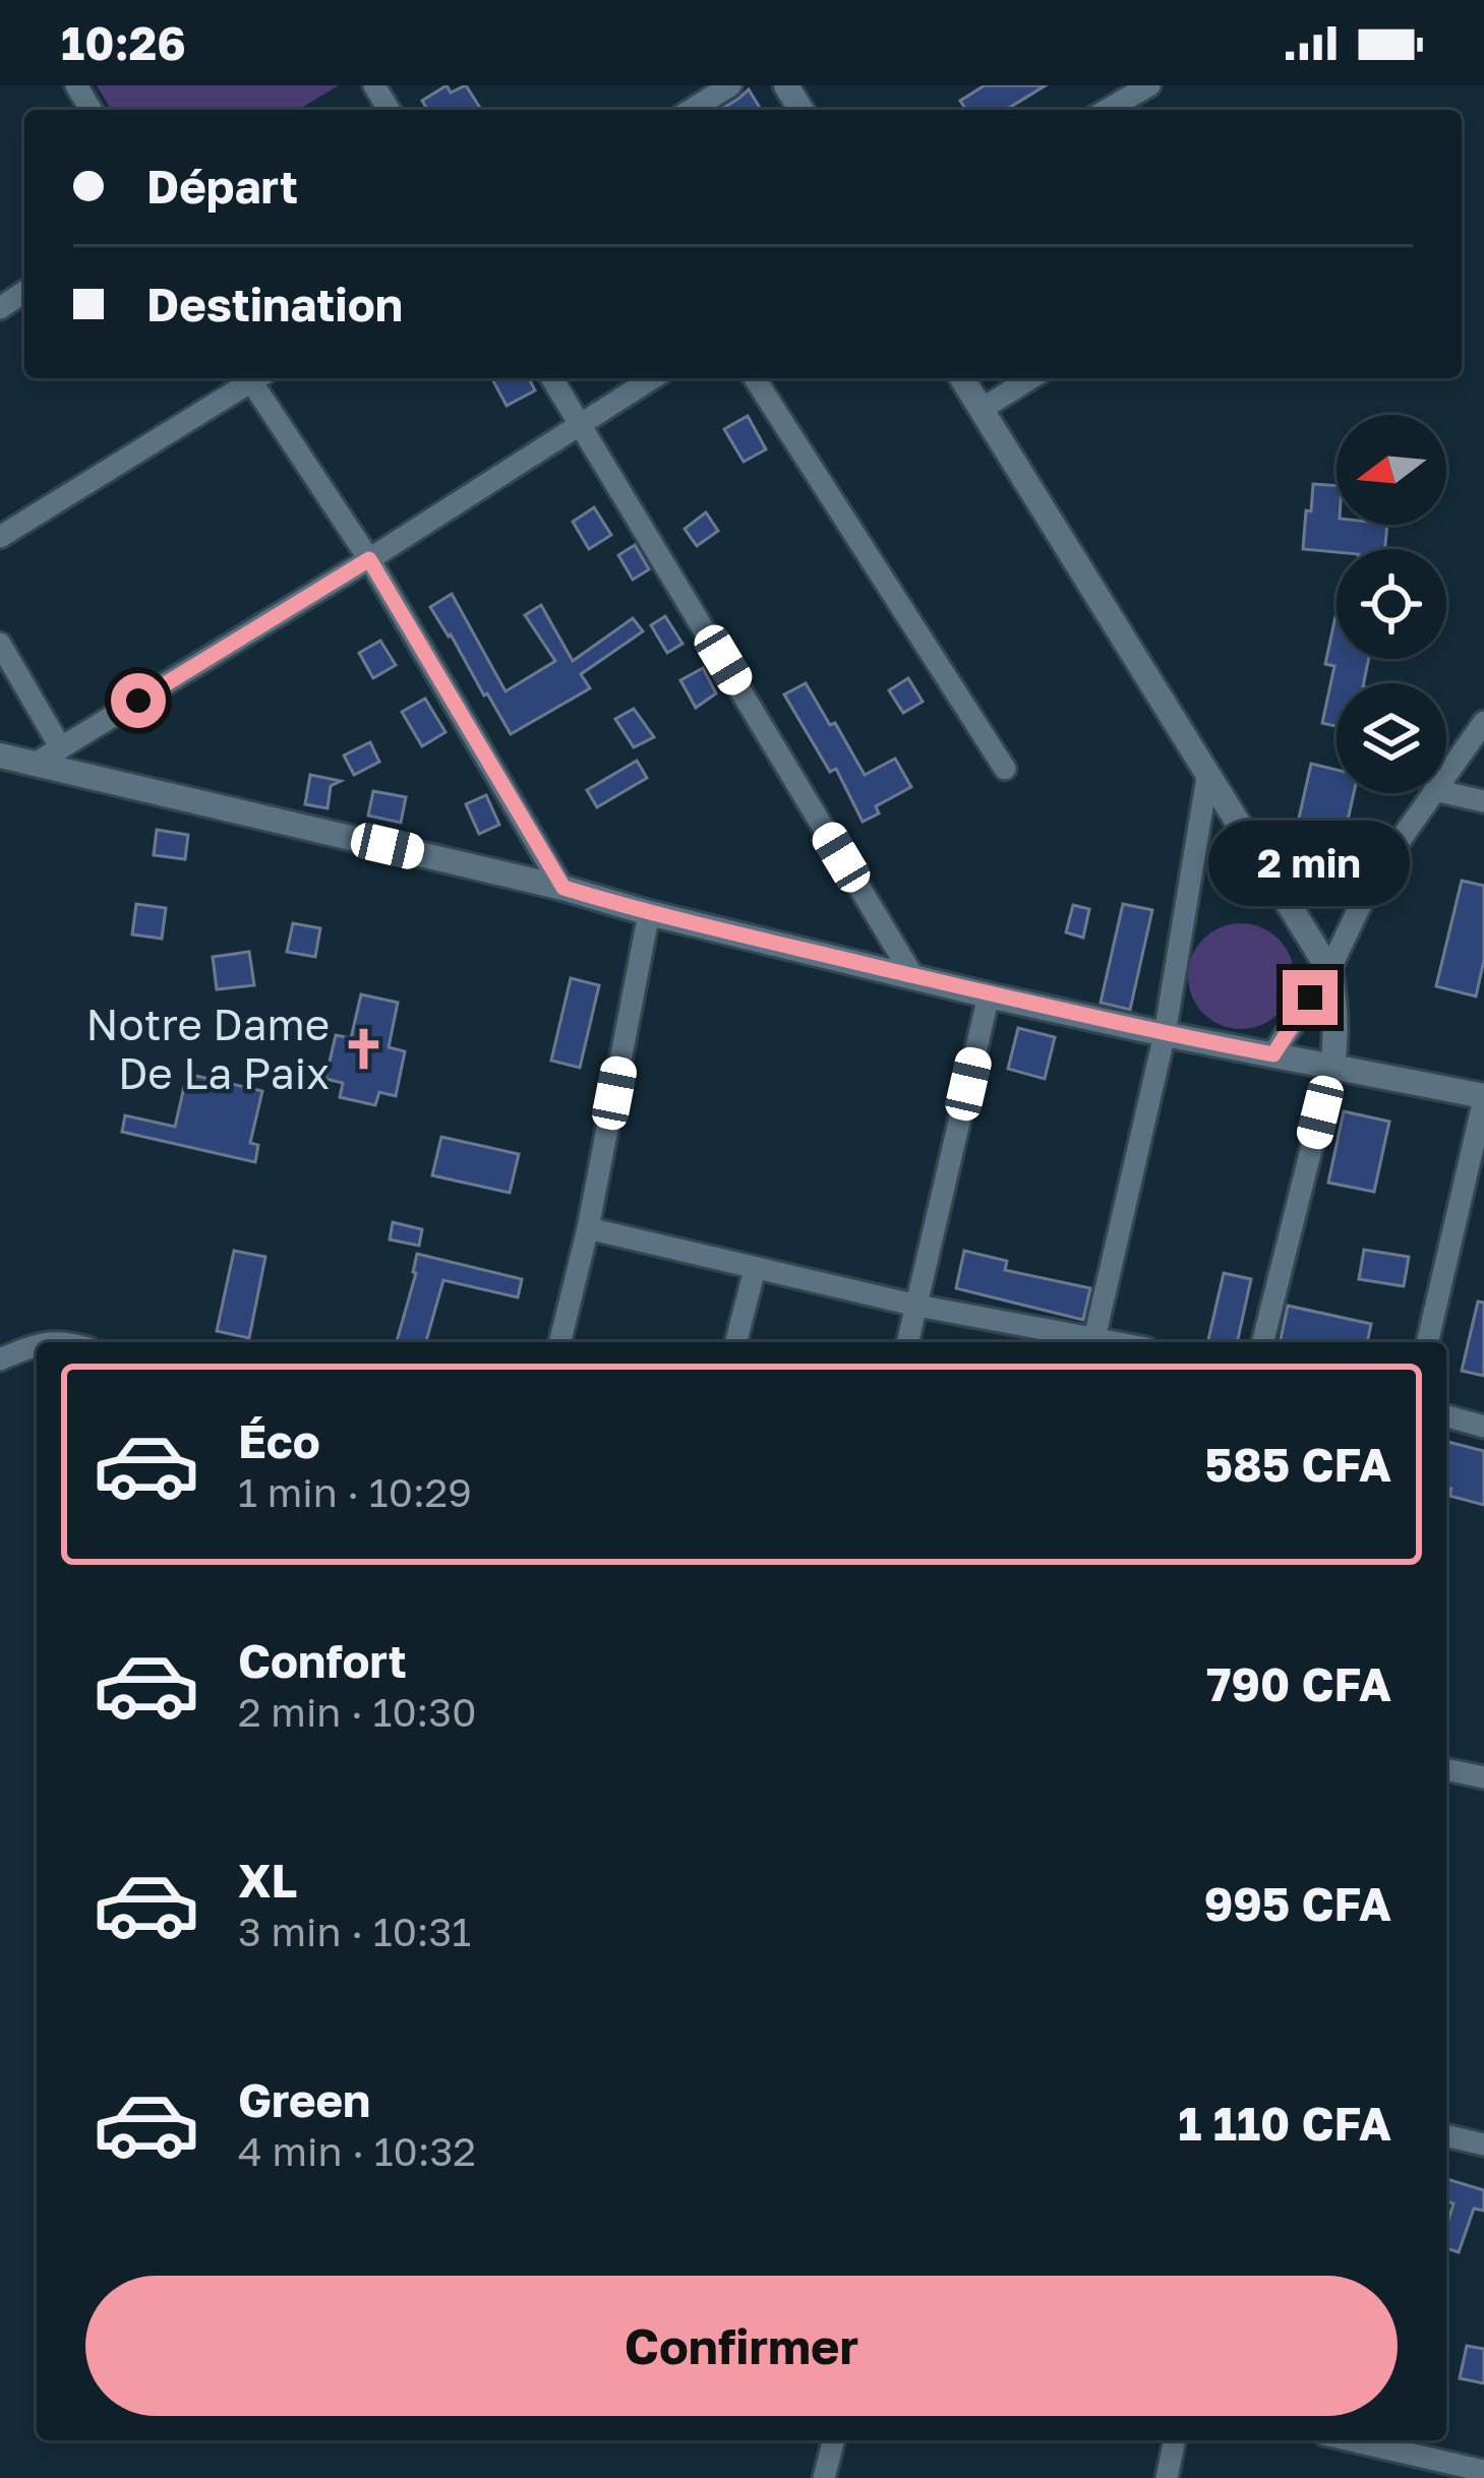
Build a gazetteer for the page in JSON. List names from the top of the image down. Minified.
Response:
{"places":{"church":["Notre Dame De La Paix"]},"north":"left","page":{"status":"10:26","banner":["Départ","Destination"],"bubble":"2 min","list":[{"name":"Éco","note":"1 min · 10:29","value":"585 CFA"},{"name":"Confort","note":"2 min · 10:30","value":"790 CFA"},{"name":"XL","note":"3 min · 10:31","value":"995 CFA"},{"name":"Green","note":"4 min · 10:32","value":"1 110 CFA"}],"buttons":"Confirmer"}}
